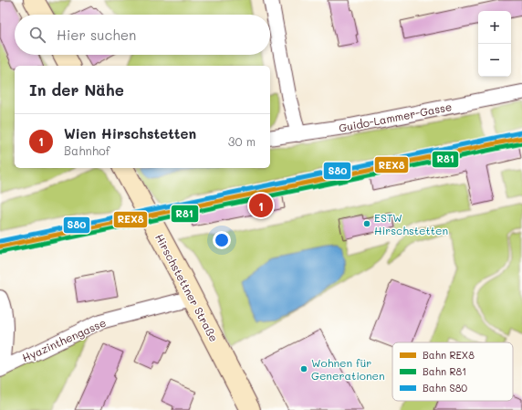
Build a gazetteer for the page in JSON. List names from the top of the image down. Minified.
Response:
{"streets":{"main road":["Hirschstettner Straße"],"street":["Guido-Lammer-Gasse","Hyazinthengasse"]},"crossings":[["Hirschstettner Straße","Hyazinthengasse"]],"places":["ESTW Hirschstetten","Wohnen für Generationen"],"lines":["rail line S80","rail line REX8","rail line R81"],"legend":["Bahn REX8","Bahn R81","Bahn S80"],"page":{"map_buttons":["+","−"],"search":"Hier suchen","heading":"In der Nähe","list":[{"mark":"1","name":"Wien Hirschstetten","note":"Bahnhof","value":"30 m"}],"pins":"1"}}
